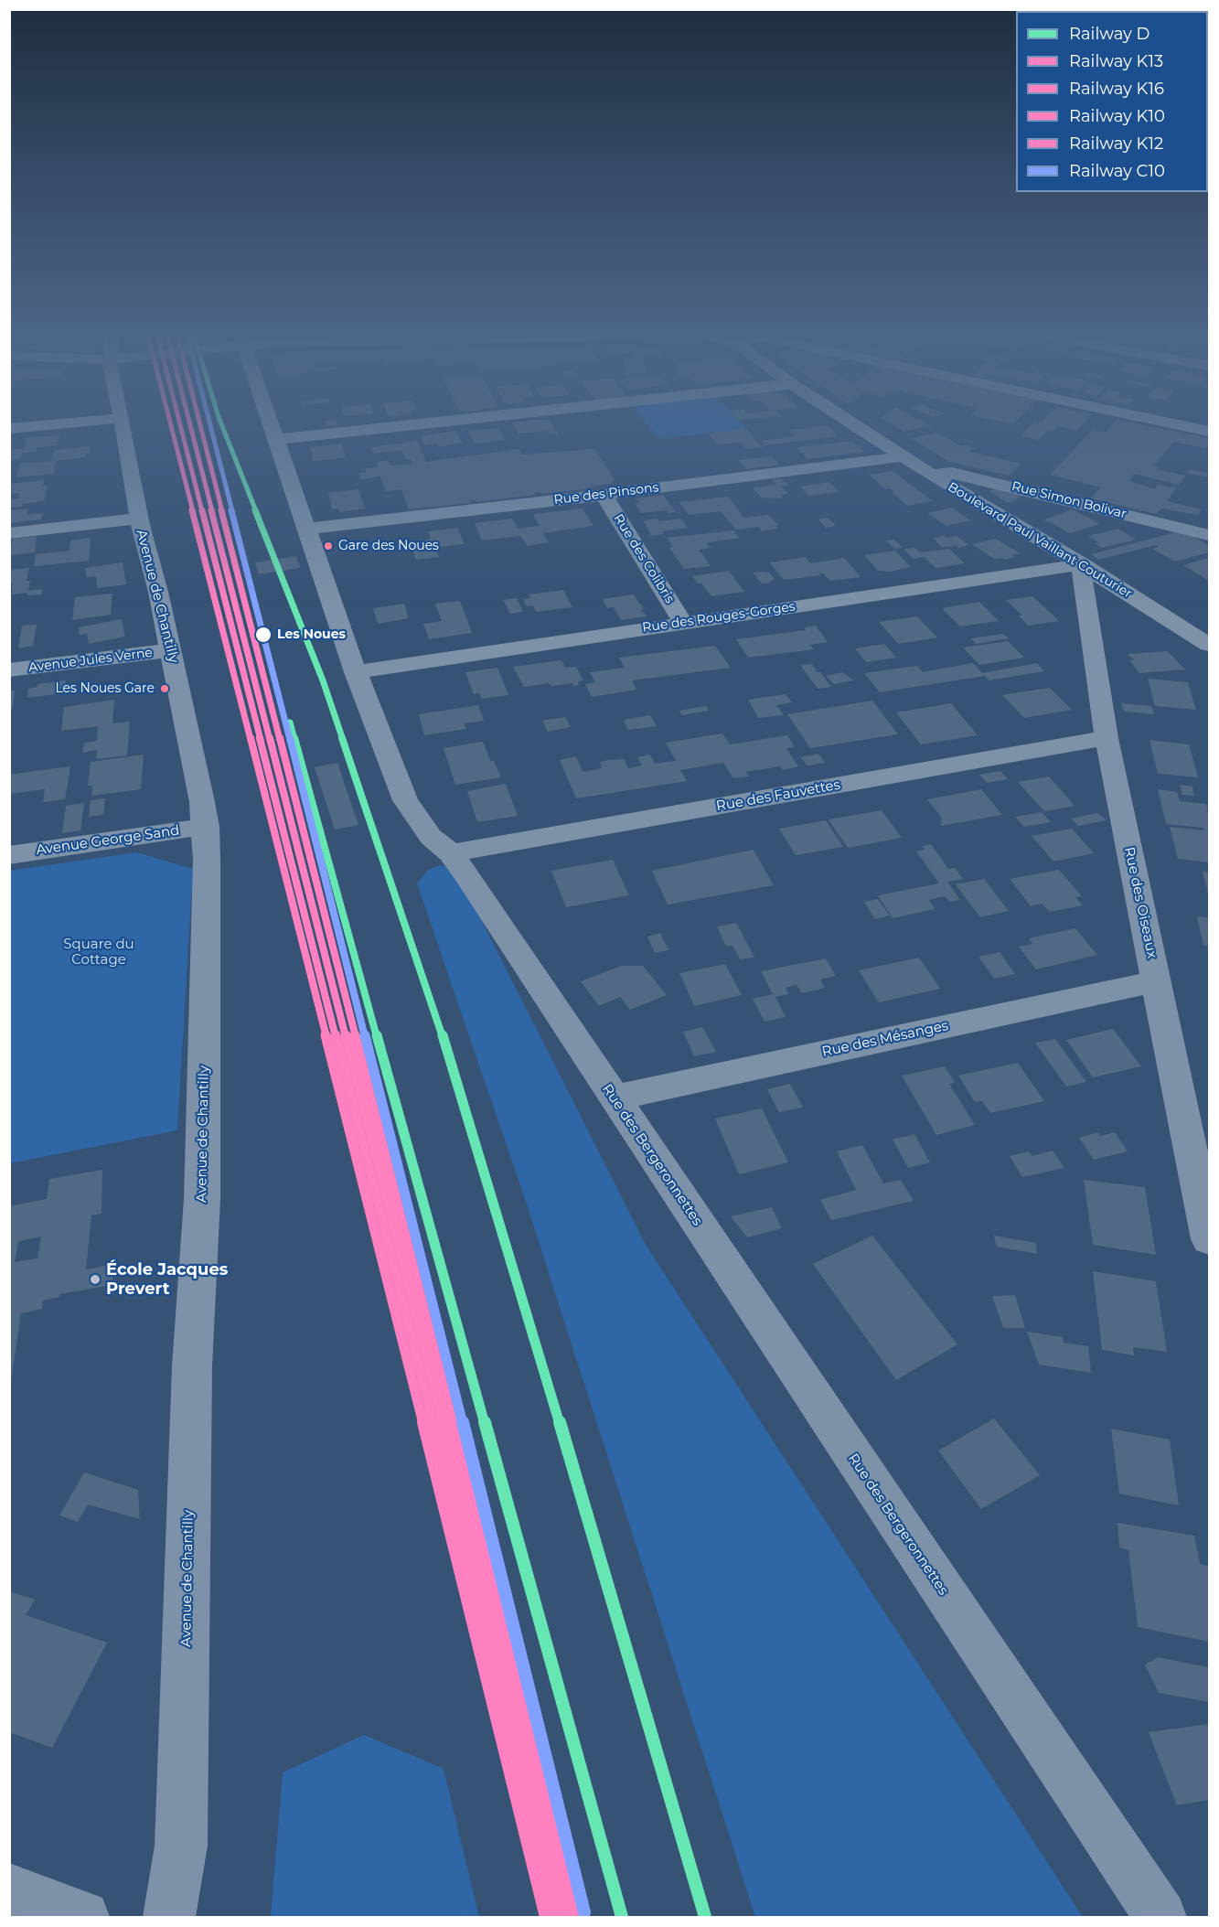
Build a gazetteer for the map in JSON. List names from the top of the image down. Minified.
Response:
{"streets":{"street":["Rue des Pinsons","Rue Simon Bolivar","Boulevard Paul Vaillant Couturier","Rue des Colibris","Avenue de Chantilly","Rue des Rouges-Gorges","Avenue Jules Verne","Rue des Fauvettes","Avenue George Sand","Rue des Oiseaux","Rue des Mésanges","Rue des Bergeronnettes"]},"crossings":[["Rue des Pinsons","Boulevard Paul Vaillant Couturier"],["Rue des Pinsons","Rue des Colibris"],["Rue des Pinsons","Rue des Bergeronnettes"],["Rue Simon Bolivar","Boulevard Paul Vaillant Couturier"],["Boulevard Paul Vaillant Couturier","Rue des Rouges-Gorges"],["Boulevard Paul Vaillant Couturier","Rue des Oiseaux"],["Rue des Colibris","Rue des Rouges-Gorges"],["Avenue de Chantilly","Avenue Jules Verne"],["Avenue de Chantilly","Avenue George Sand"],["Rue des Rouges-Gorges","Rue des Oiseaux"],["Rue des Rouges-Gorges","Rue des Bergeronnettes"],["Rue des Fauvettes","Rue des Oiseaux"],["Rue des Fauvettes","Rue des Bergeronnettes"],["Rue des Oiseaux","Rue des Mésanges"],["Rue des Mésanges","Rue des Bergeronnettes"]],"parks":["Square du Cottage"],"places":["Gare des Noues","Les Noues","Les Noues Gare","École Jacques Prevert"],"lines":["rail line D","rail line K13","rail line K16","rail line K10","rail line K12","rail line C10"],"legend":["Railway D","Railway K13","Railway K16","Railway K10","Railway K12","Railway C10"]}
